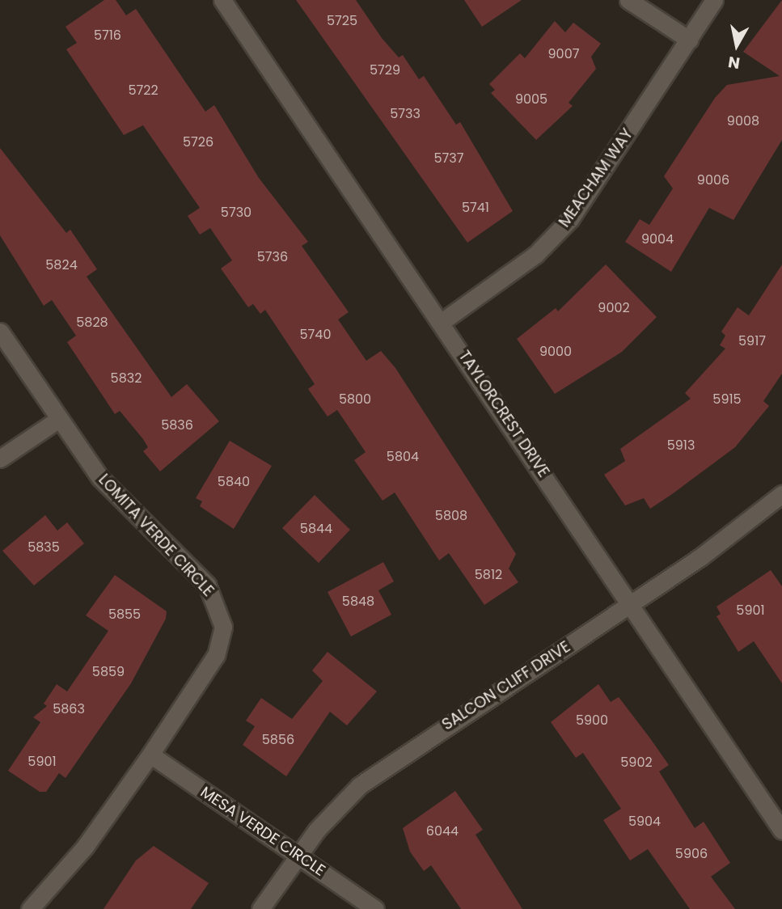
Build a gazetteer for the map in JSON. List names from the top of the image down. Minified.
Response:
{"streets":{"street":["MEACHAM WAY","TAYLORCREST DRIVE","LOMITA VERDE CIRCLE","SALCON CLIFF DRIVE","MESA VERDE CIRCLE"]},"crossings":[["MEACHAM WAY","TAYLORCREST DRIVE"],["TAYLORCREST DRIVE","SALCON CLIFF DRIVE"],["LOMITA VERDE CIRCLE","MESA VERDE CIRCLE"],["SALCON CLIFF DRIVE","MESA VERDE CIRCLE"]],"house_numbers":["5725","5716","9007","5729","5722","9005","5733","9008","5726","5737","9006","5741","5730","9004","5736","5824","9002","5828","5740","5917","9000","5832","5800","5915","5836","5913","5804","5840","5808","5844","5835","5812","5848","5901","5855","5859","5863","5900","5856","5901","5902","5904","6044","5906"],"north":"bottom"}
